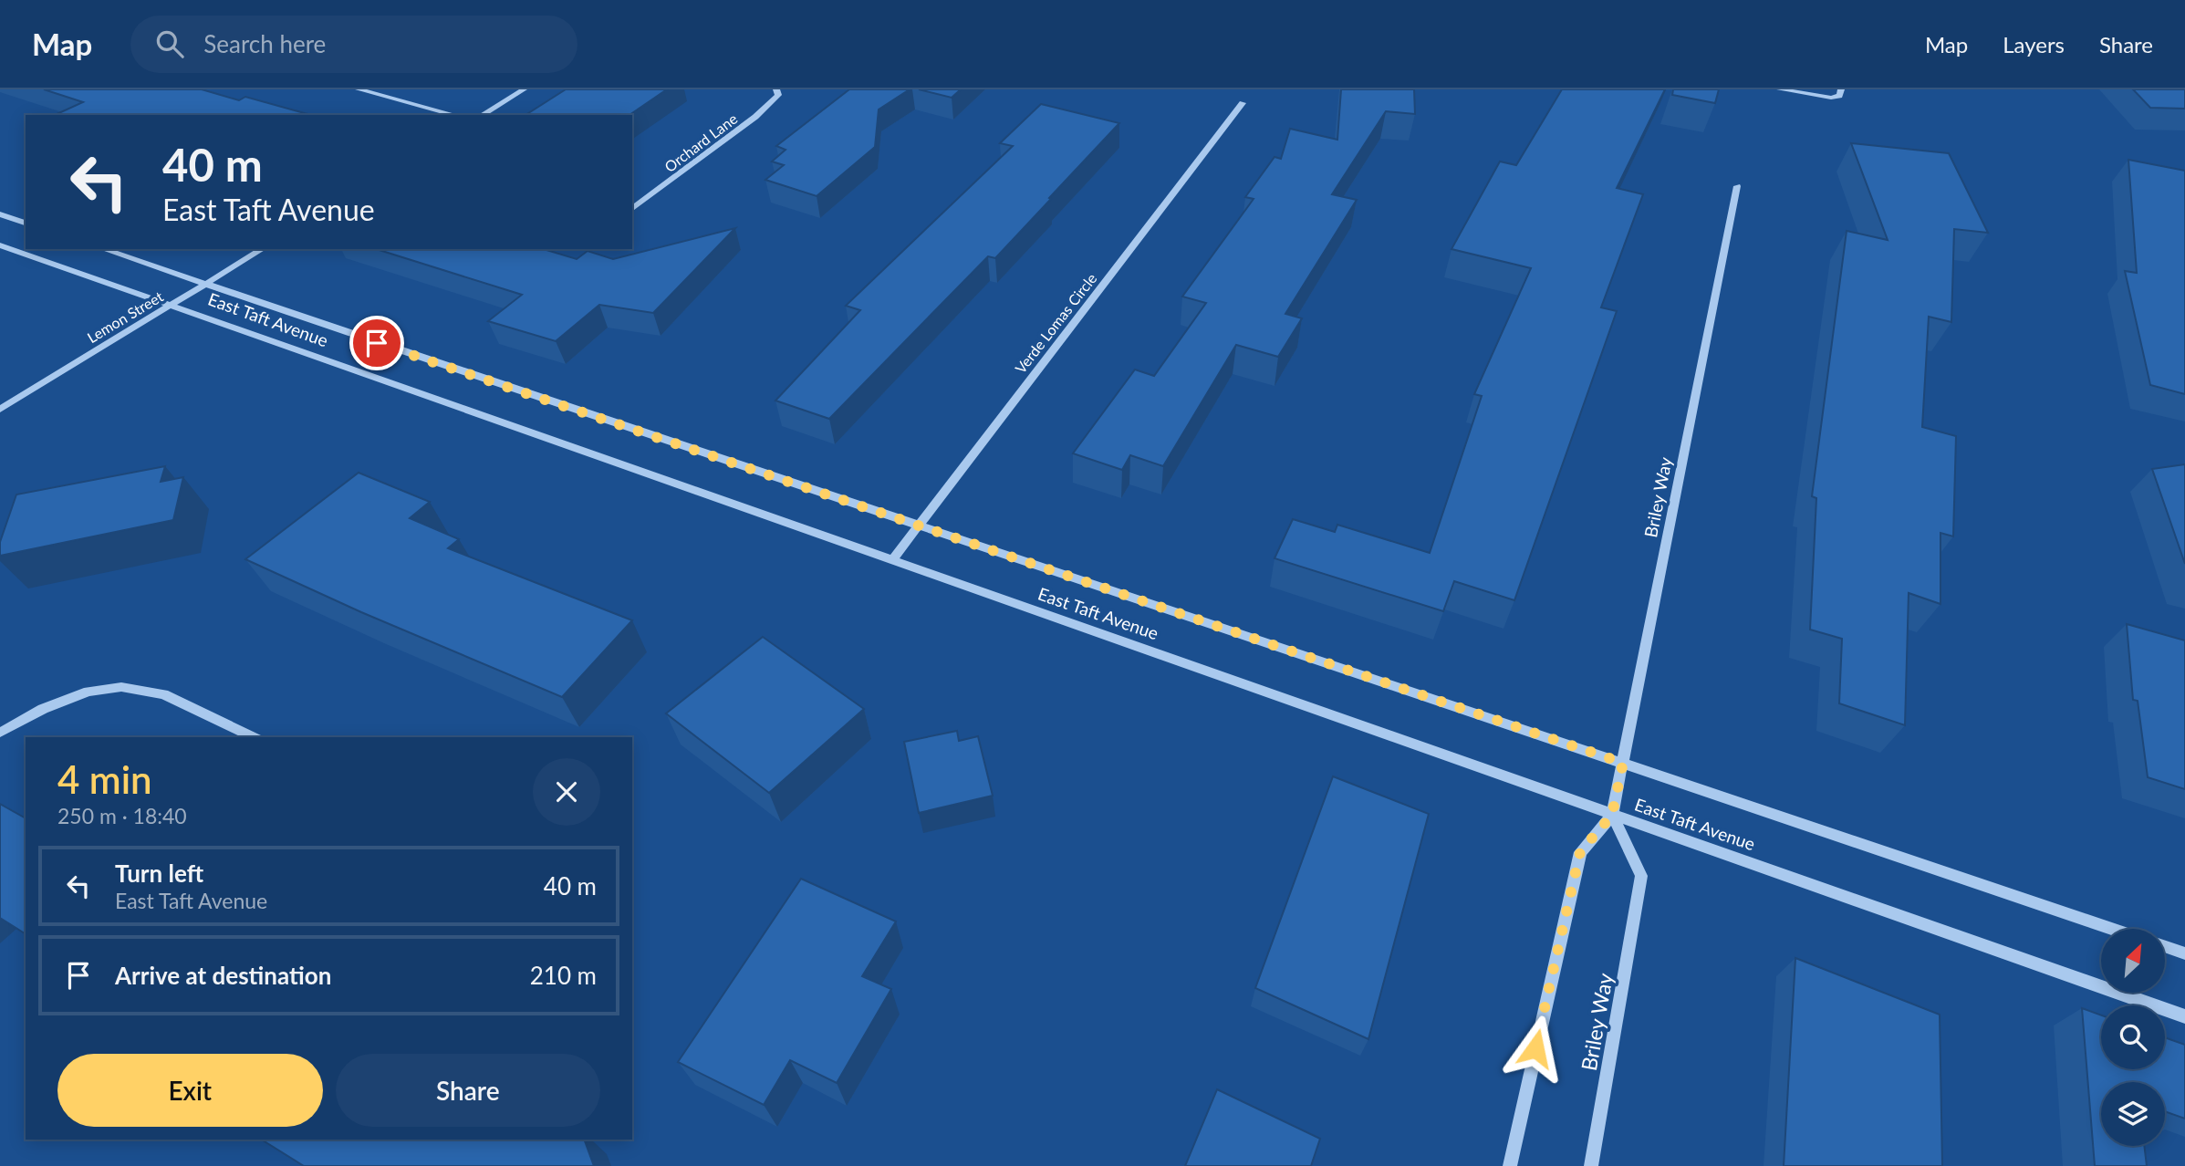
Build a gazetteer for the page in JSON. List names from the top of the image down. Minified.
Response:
{"streets":{"street":["Orchard Lane","Lemon Street","East Taft Avenue","Verde Lomas Circle","Briley Way"]},"crossings":[["Lemon Street","East Taft Avenue"],["East Taft Avenue","Verde Lomas Circle"],["East Taft Avenue","Briley Way"]],"north":"top right","page":{"header":"Map","search":"Search here","nav":["Map","Layers","Share"],"turn":["40 m","East Taft Avenue"],"heading":["4 min","250 m · 18:40"],"list":[{"name":"Turn left","note":"East Taft Avenue","value":"40 m"},{"name":"Arrive at destination","value":"210 m"}],"buttons":["Exit","Share"]}}
